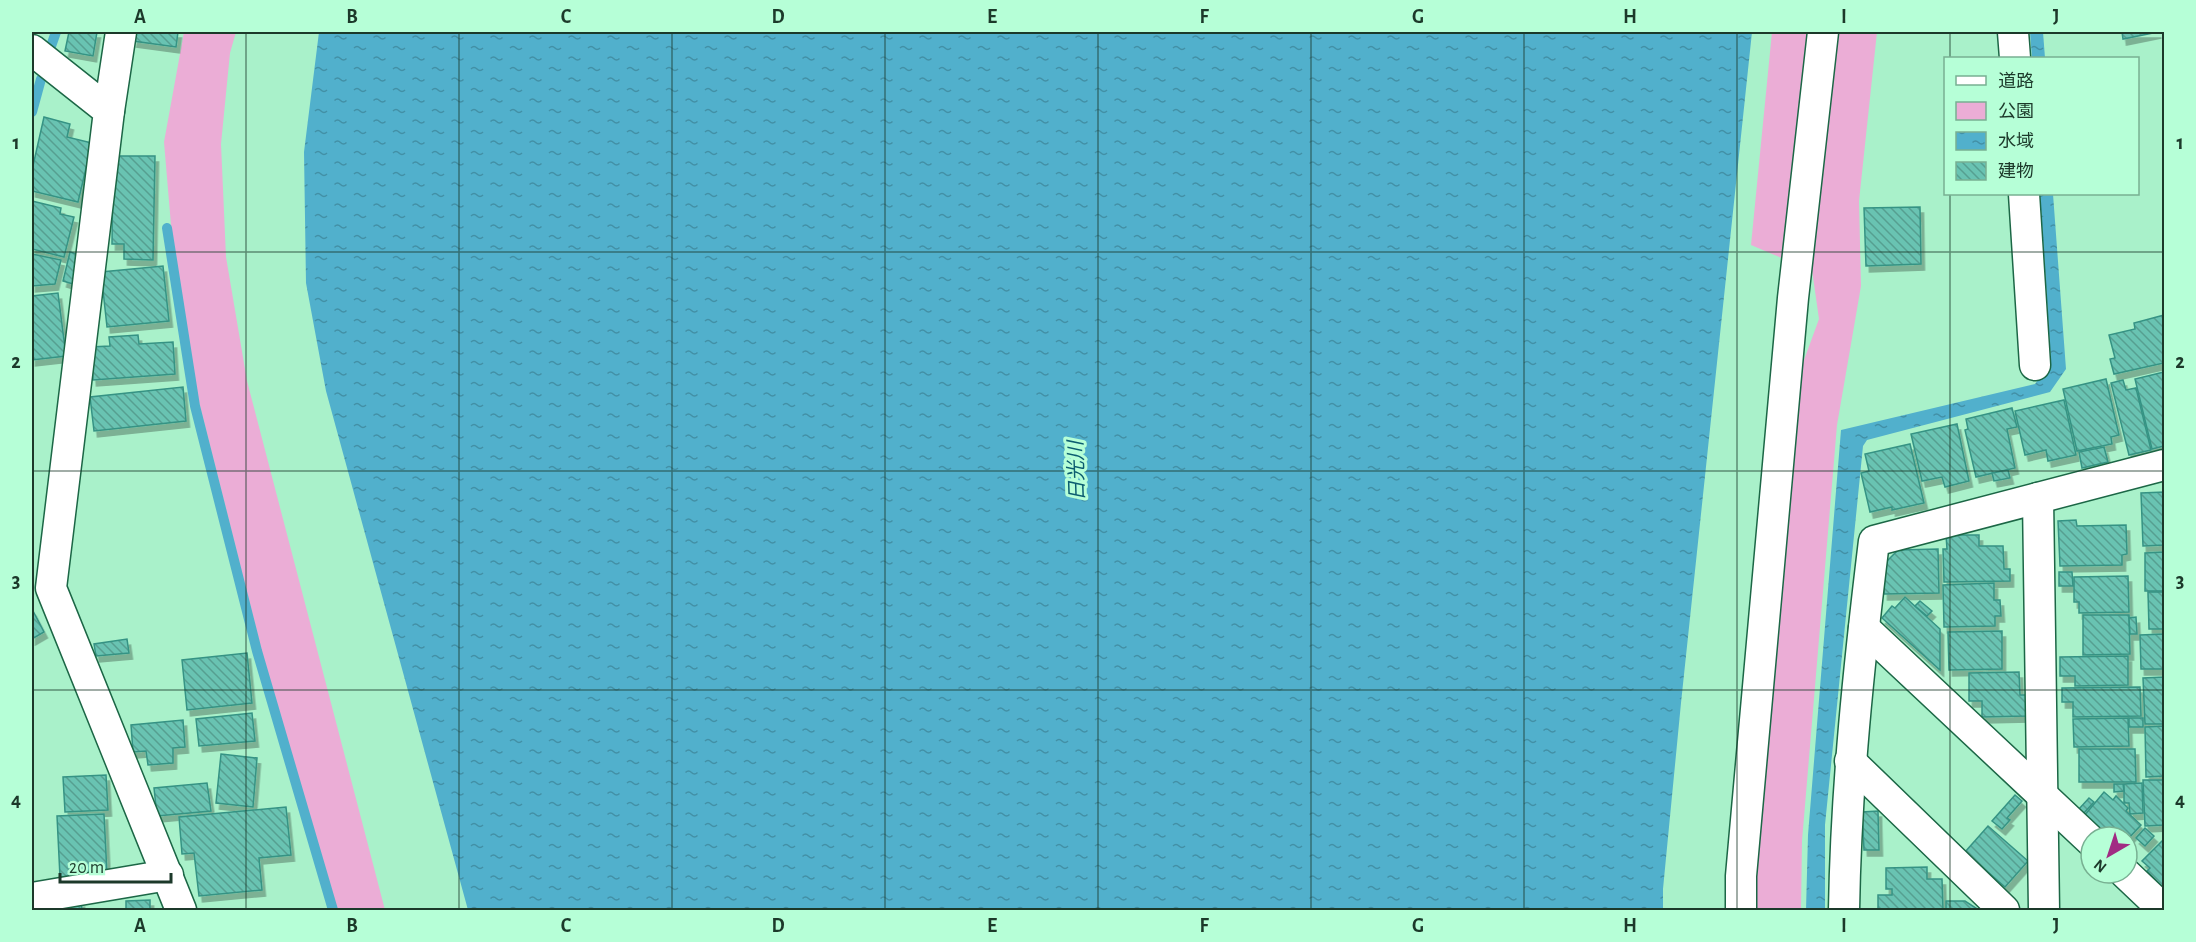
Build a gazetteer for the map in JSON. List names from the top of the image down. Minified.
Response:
{"water":["日光川"],"legend":["道路","公園","水域","建物"],"scale_bar":"20 m","north":"bottom left","grid":{"columns":["A","B","C","D","E","F","G","H","I","J"],"rows":["1","2","3","4"]}}
